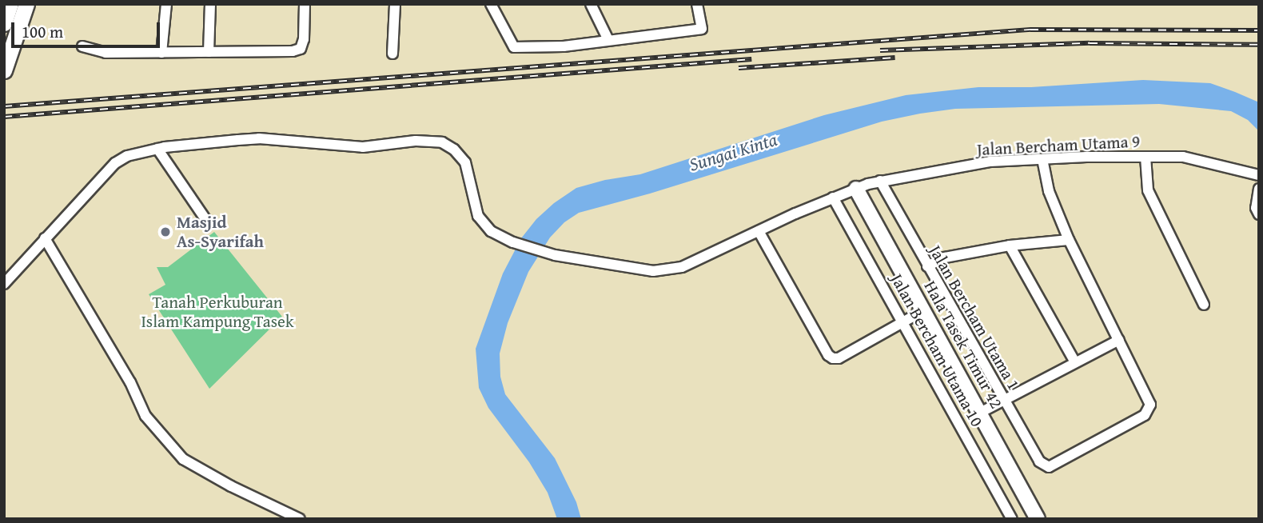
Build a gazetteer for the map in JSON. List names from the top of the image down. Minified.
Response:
{"streets":{"street":["Jalan Bercham Utama 9","Jalan Bercham Utama 1","Hala Tasek Timur 42","Jalan Bercham Utama 10"]},"crossings":[["Jalan Bercham Utama 9","Jalan Bercham Utama 1"],["Jalan Bercham Utama 9","Hala Tasek Timur 42"],["Jalan Bercham Utama 9","Jalan Bercham Utama 10"]],"water":["Sungai Kinta"],"parks":["Tanah Perkuburan Islam Kampung Tasek"],"places":["Masjid As-Syarifah"],"scale_bar":"100 m"}
